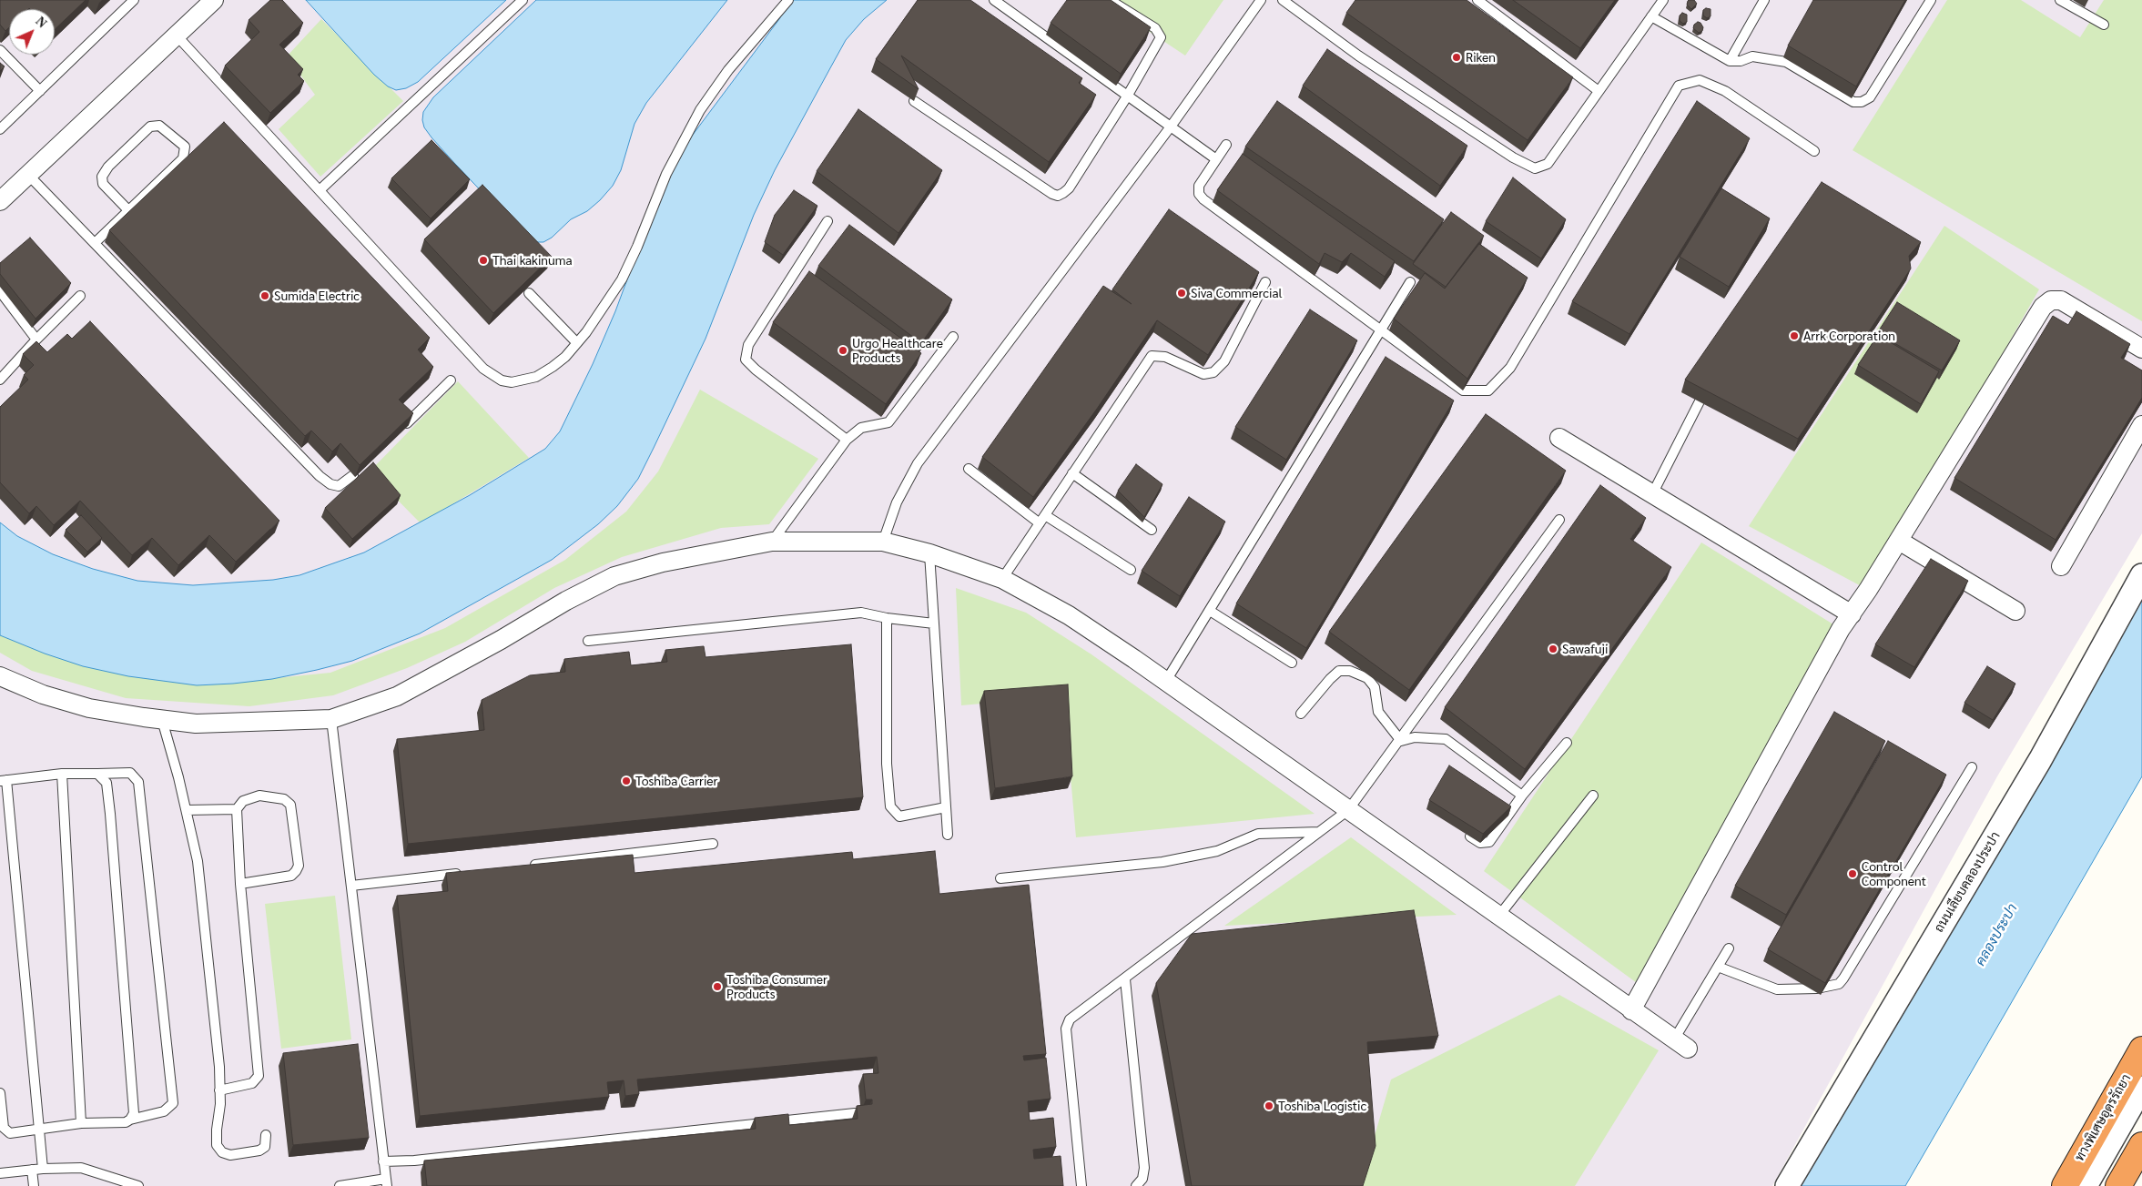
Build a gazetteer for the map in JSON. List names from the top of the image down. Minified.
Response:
{"streets":{"highway":["ทางพิเศษอุดรรัถยา"],"street":["ถนนเลียบคลองประปา"]},"water":["คลองประปา"],"places":["Riken","Thai kakinuma","Siva Commercial","Sumida Electric","Arrk Corporation","Urgo Healthcare Products","Sawafuji","Toshiba Carrier","Control Component","Toshiba Consumer Products","Toshiba Logistic"],"north":"top right"}
